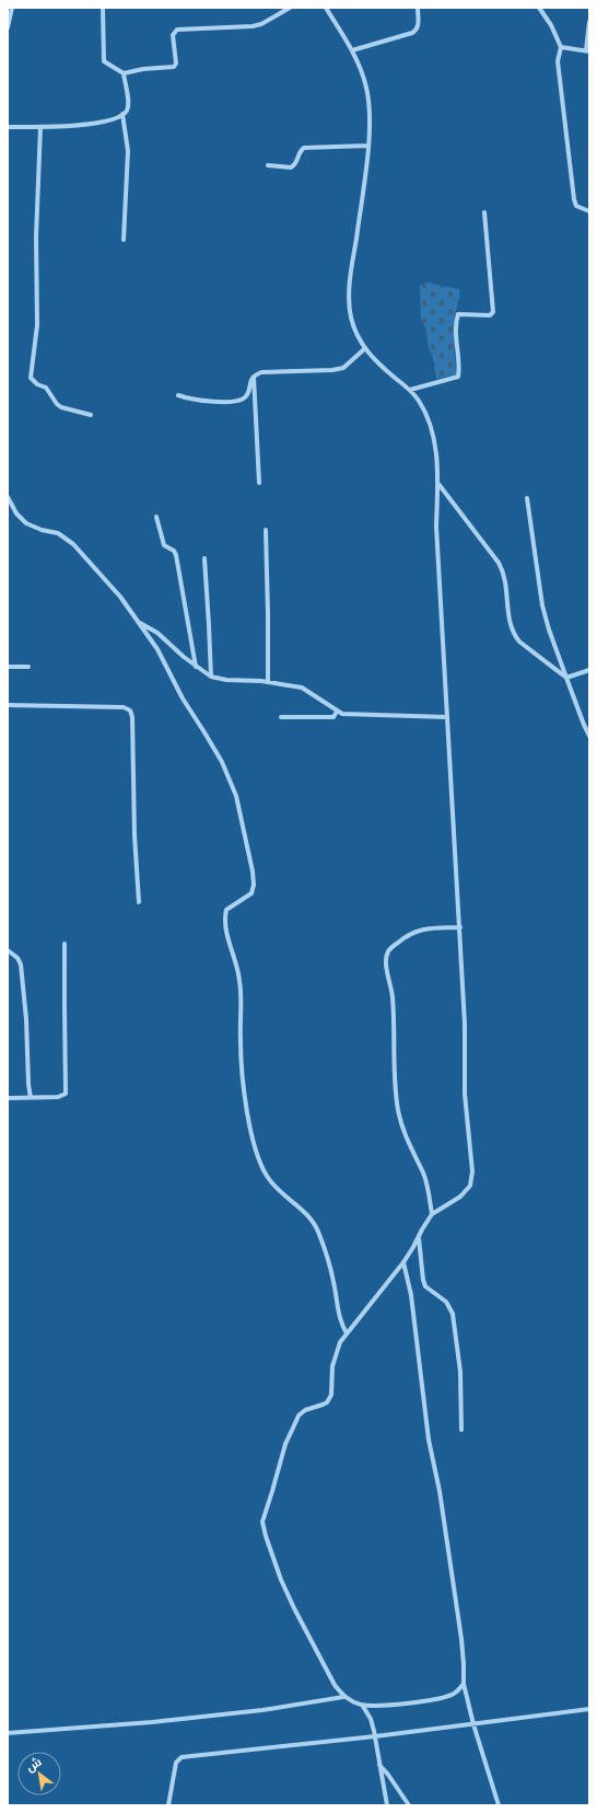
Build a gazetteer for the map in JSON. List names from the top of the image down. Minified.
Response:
{"north":"top left"}
